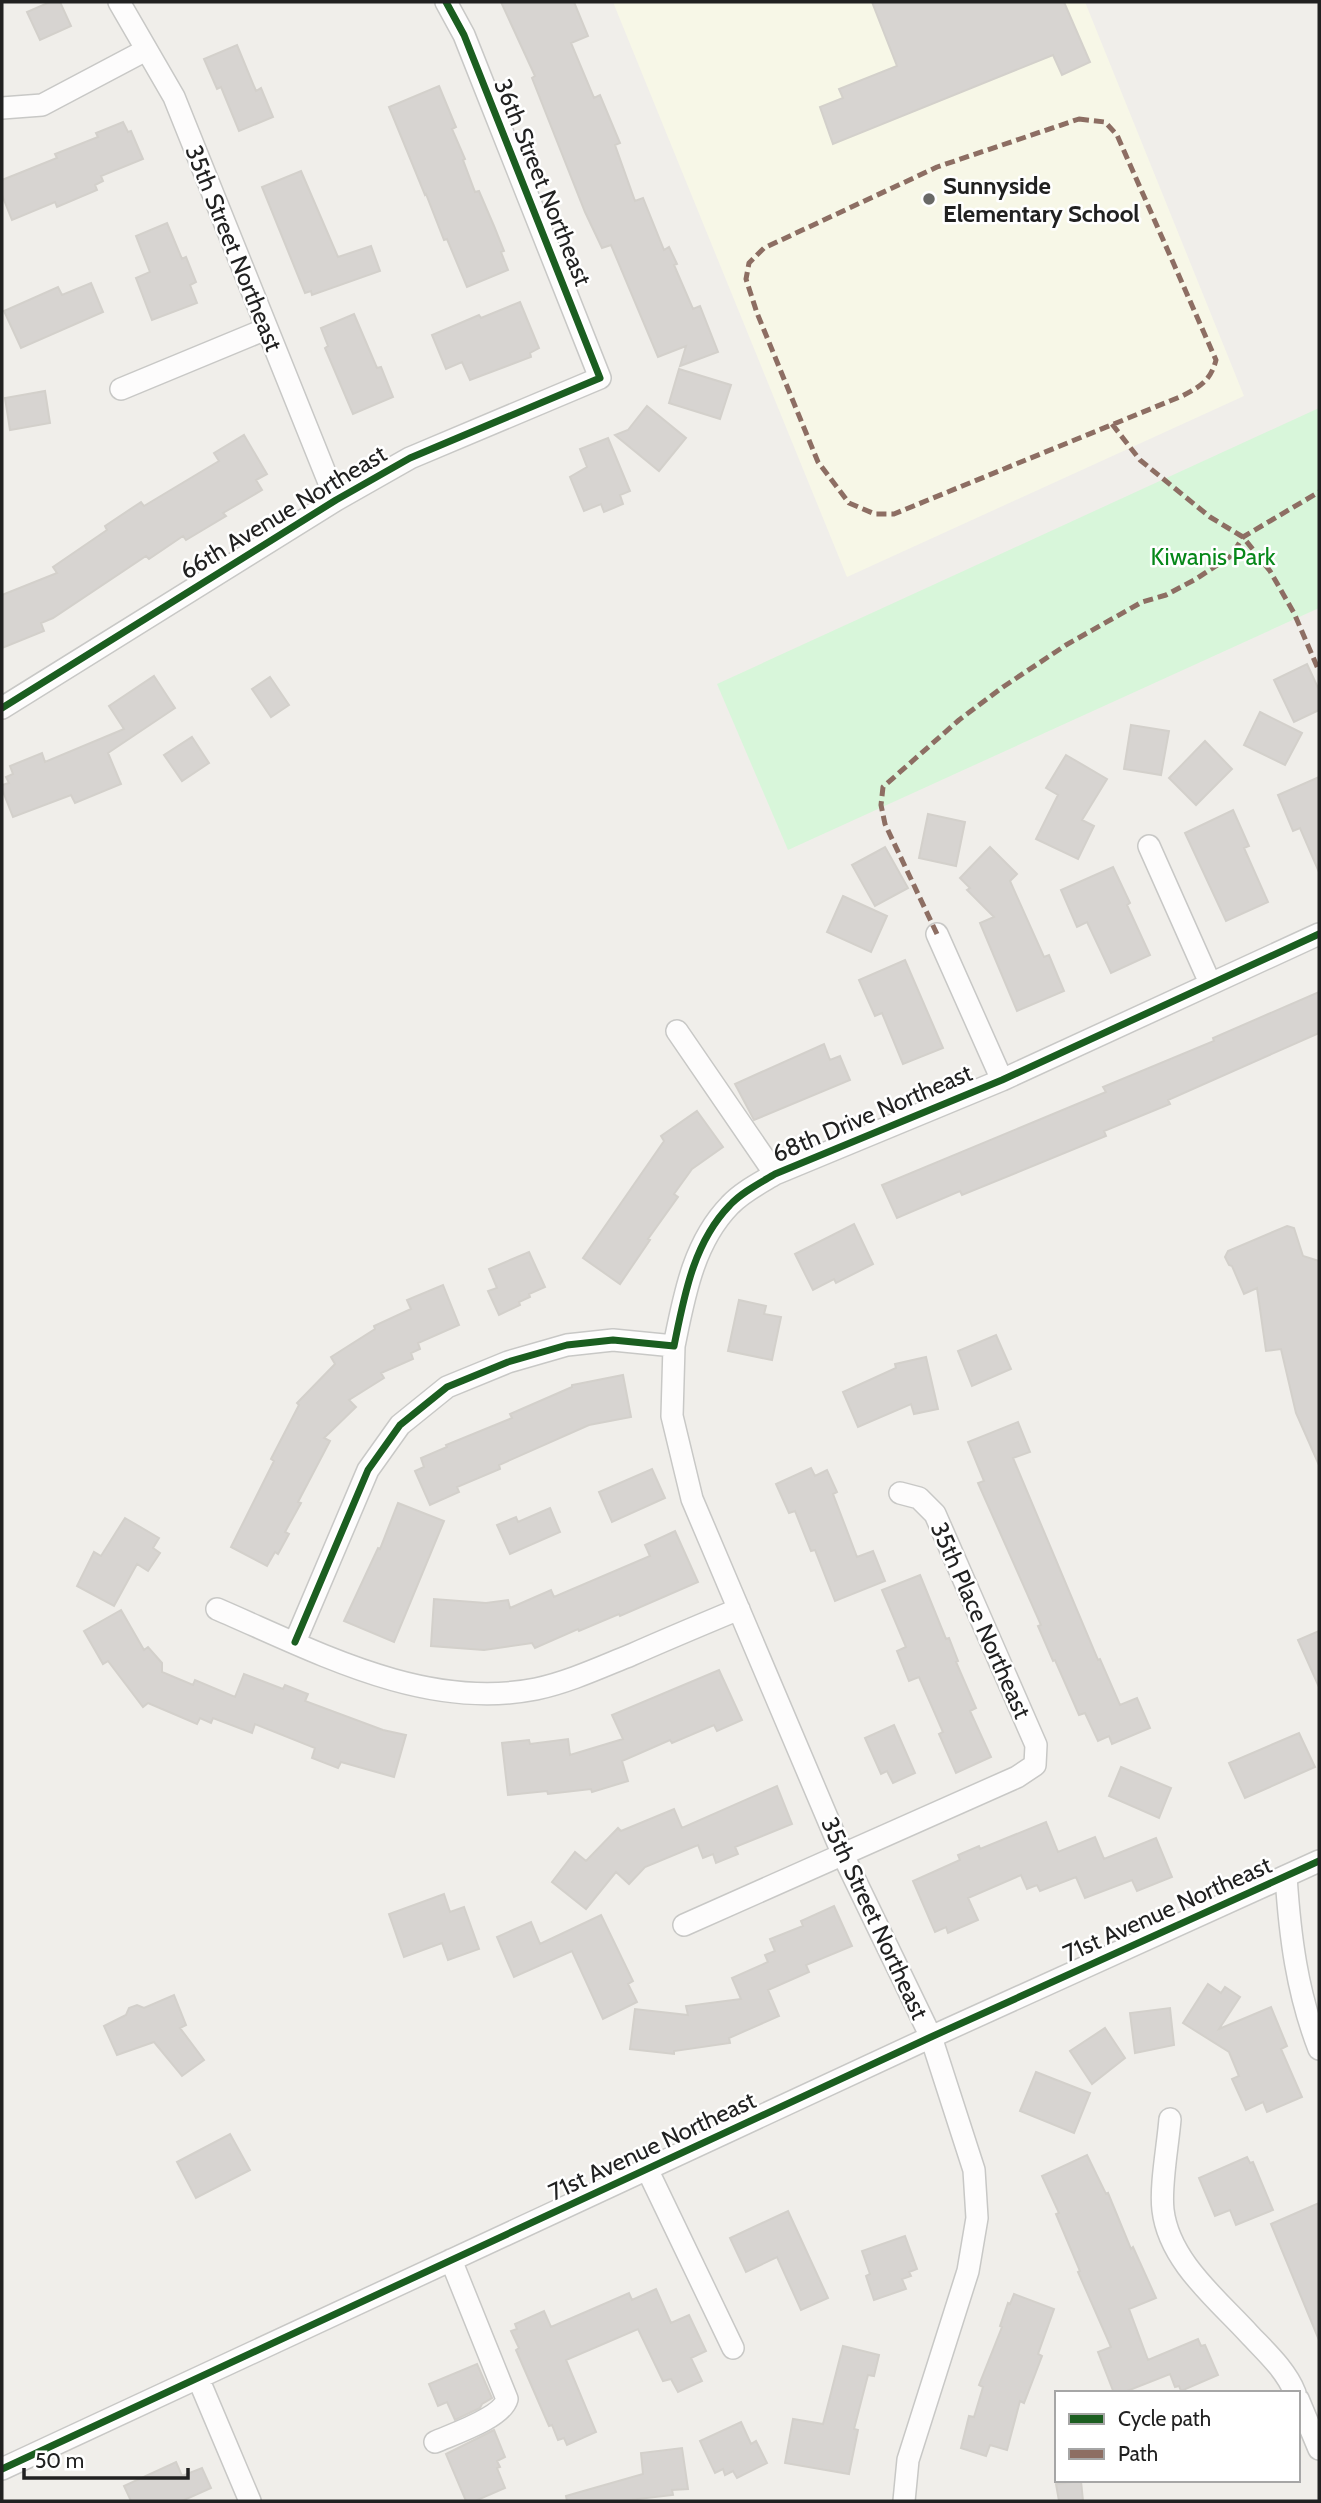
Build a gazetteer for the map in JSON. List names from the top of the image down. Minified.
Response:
{"streets":{"street":["36th Street Northeast","35th Street Northeast","66th Avenue Northeast","68th Drive Northeast","35th Place Northeast","71st Avenue Northeast"]},"crossings":[["36th Street Northeast","66th Avenue Northeast"],["35th Street Northeast","66th Avenue Northeast"],["35th Street Northeast","68th Drive Northeast"],["35th Street Northeast","35th Place Northeast"],["35th Street Northeast","71st Avenue Northeast"]],"parks":["Kiwanis Park"],"places":["Sunnyside Elementary School"],"legend":["Cycle path","Path"],"scale_bar":"50 m"}
